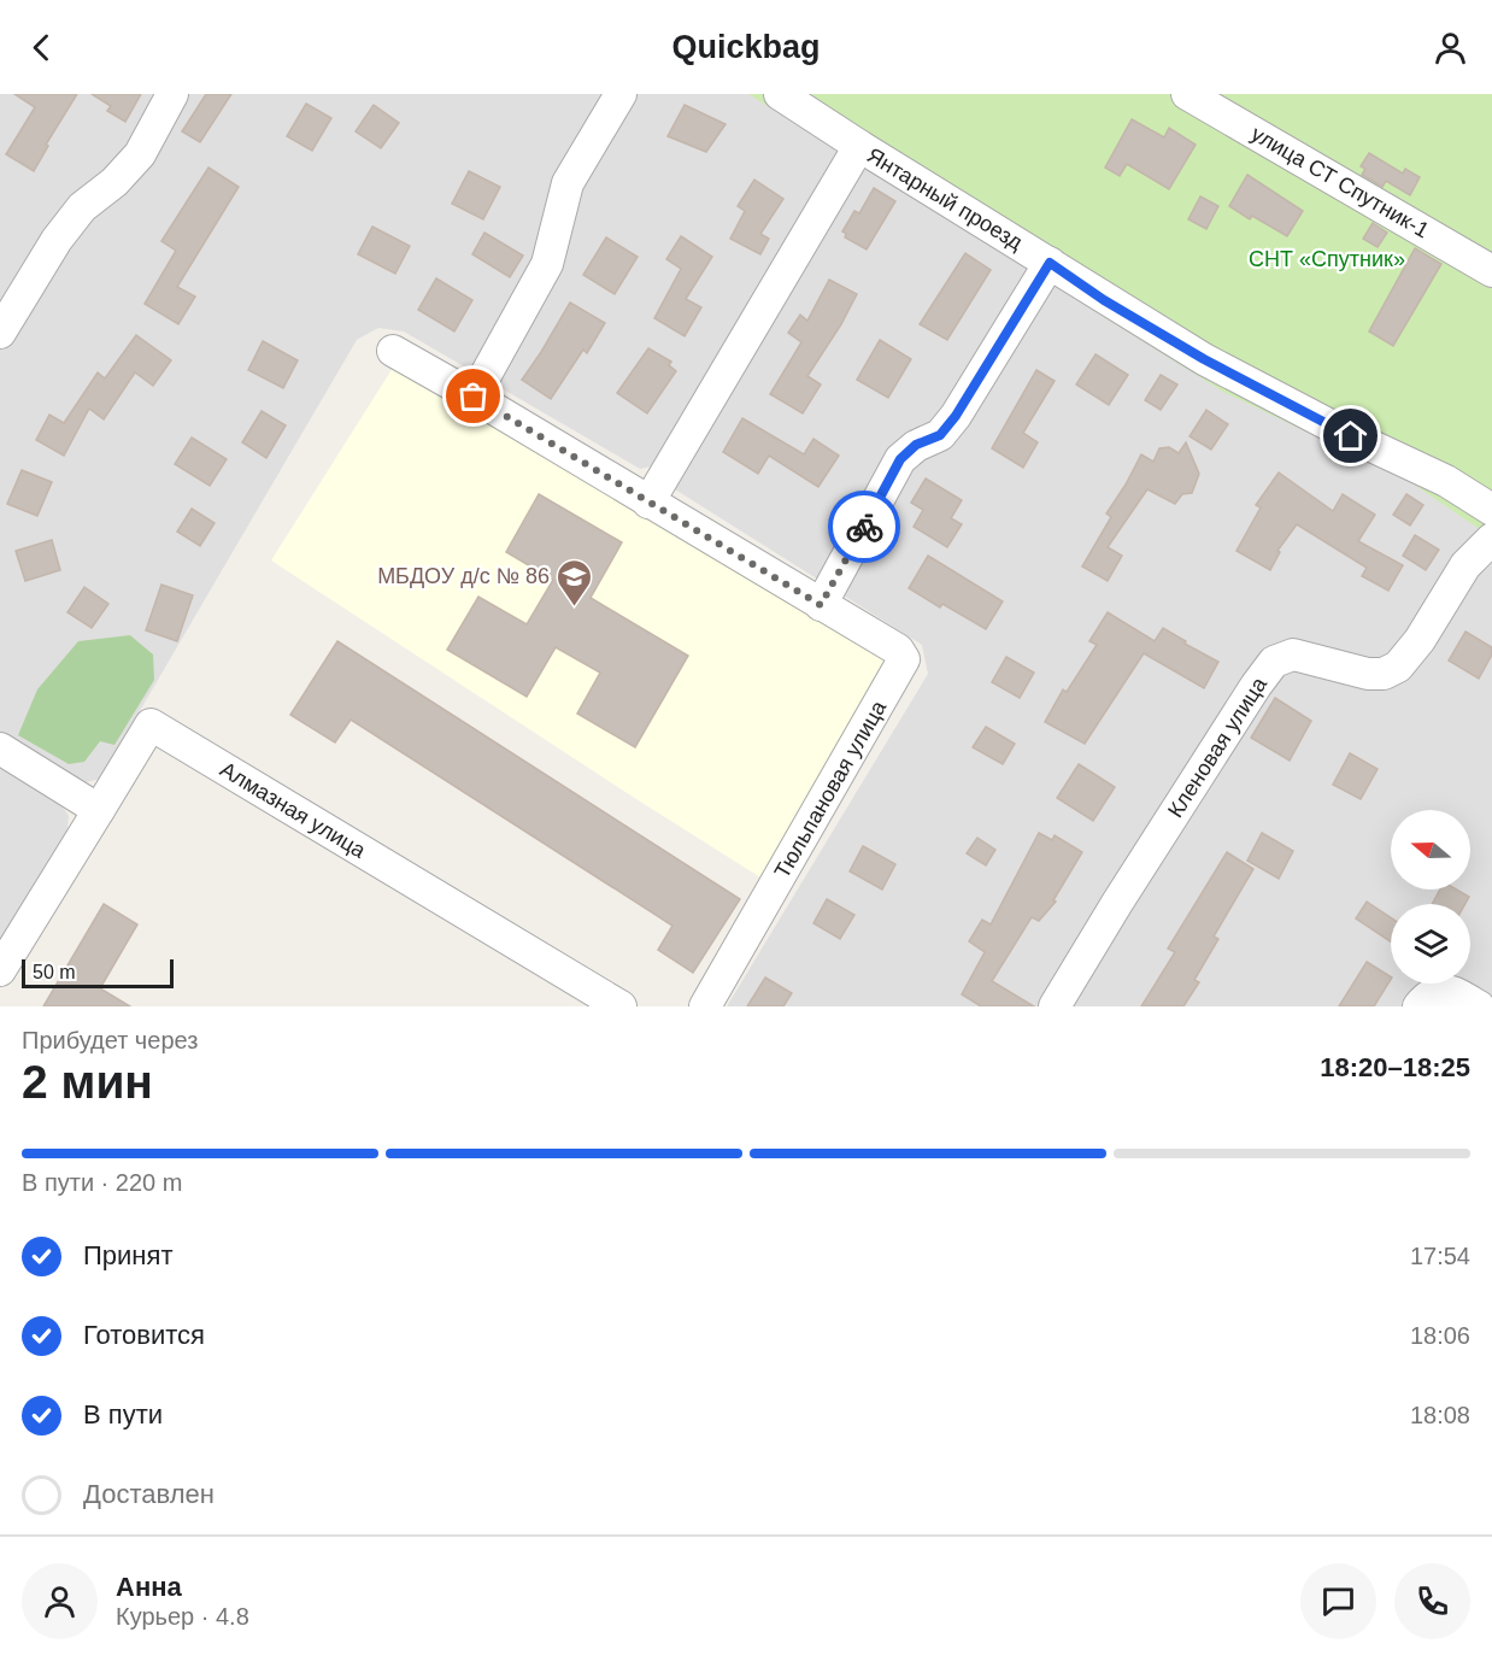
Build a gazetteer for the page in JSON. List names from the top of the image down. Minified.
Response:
{"streets":{"street":["улица СТ Спутник-1","Янтарный проезд","Кленовая улица","Тюльпановая улица","Алмазная улица"]},"parks":["СНТ «Спутник»"],"places":{"school or university":["МБДОУ д/с № 86"]},"scale_bar":"50 m","north":"left","page":{"header":"Quickbag","scale":"50 m","heading":["2 мин","Прибудет через","18:20–18:25"],"panel":["Анна","Курьер · 4.8"],"bar":"В пути · 220 m","list":[["Принят","17:54"],["Готовится","18:06"],["В пути","18:08"],"Доставлен"]}}
